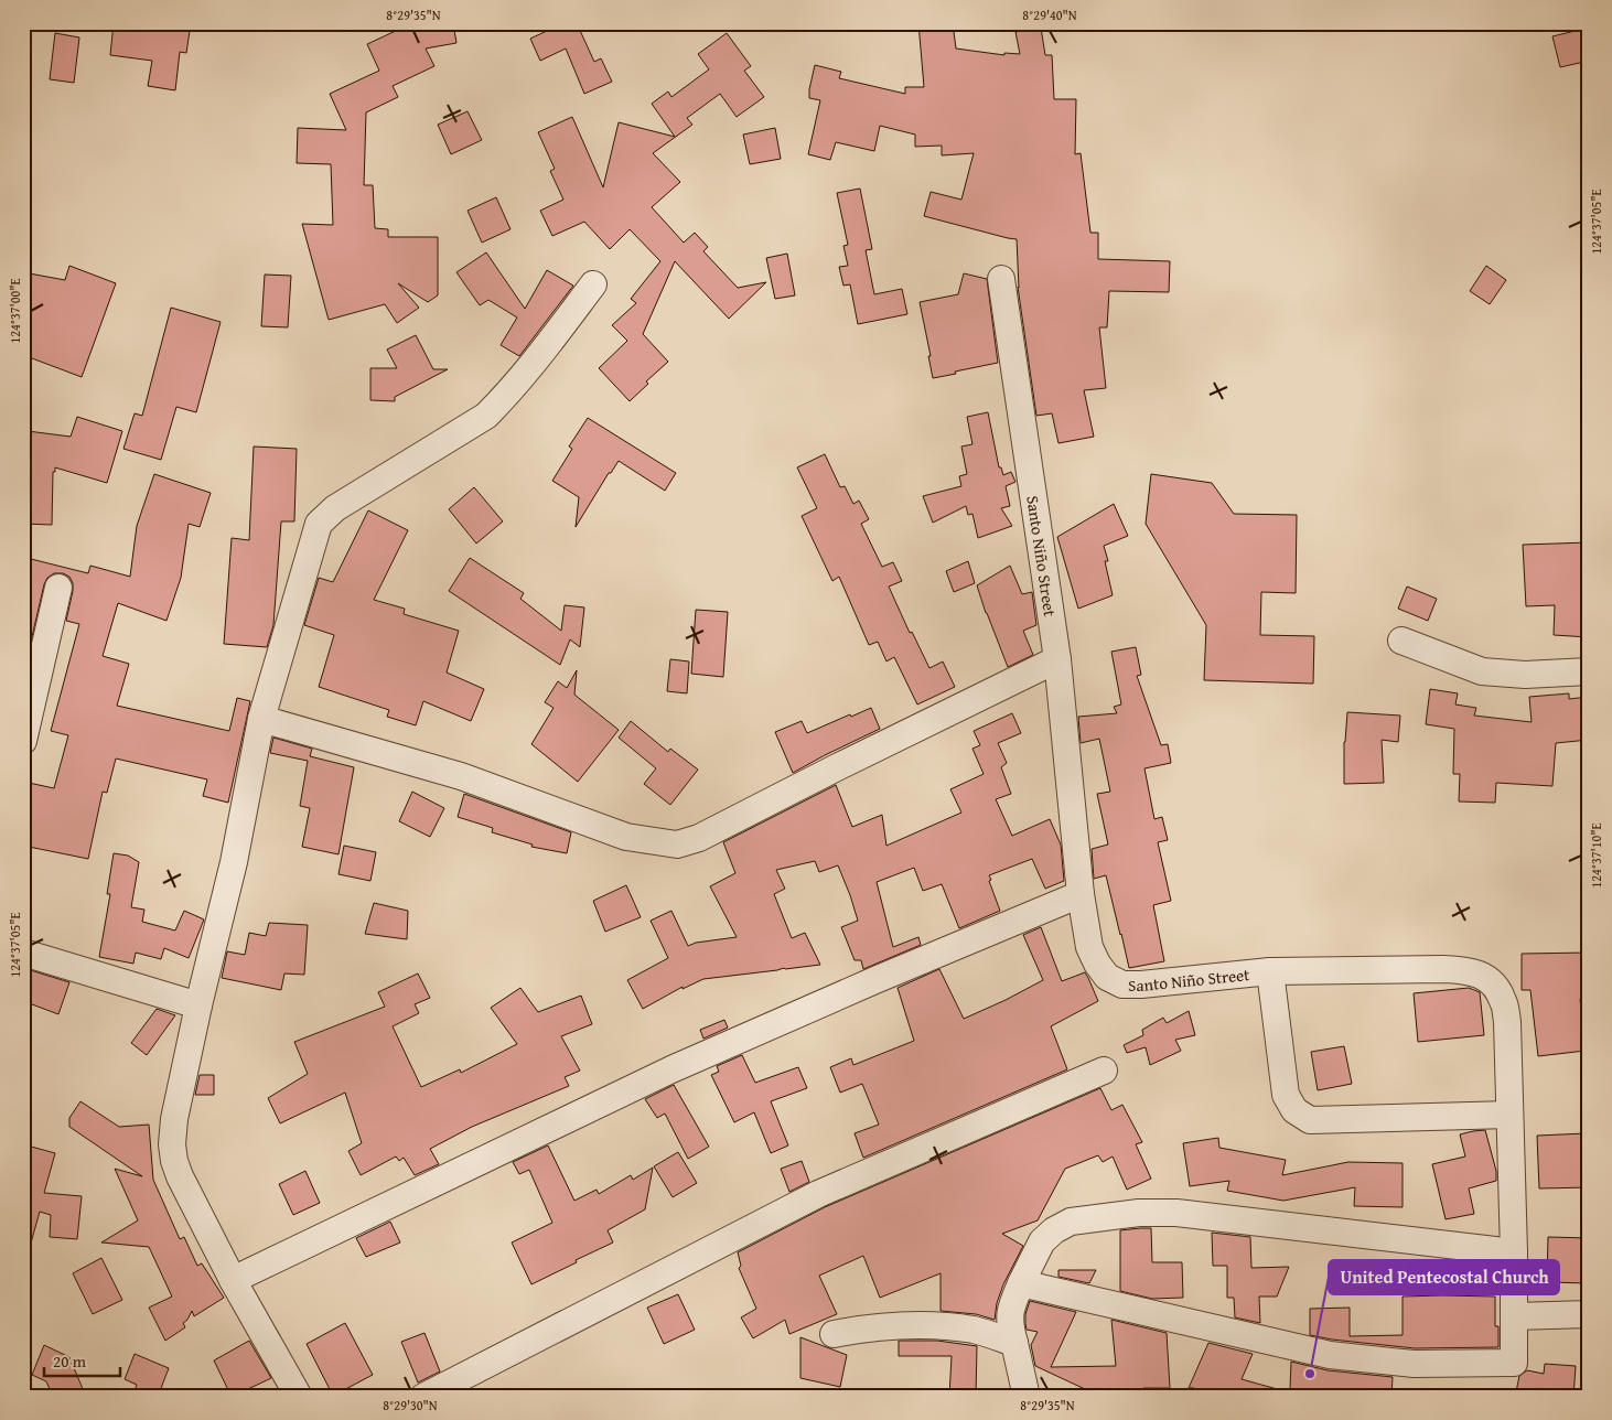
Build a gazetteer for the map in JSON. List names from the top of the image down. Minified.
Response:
{"streets":{"street":["Santo Niño Street"]},"places":["United Pentecostal Church"],"scale_bar":"20 m","coordinates":["8°29'35\"N","8°29'40\"N","124°37'05\"E","124°37'00\"E","124°37'10\"E","8°29'30\"N"]}
